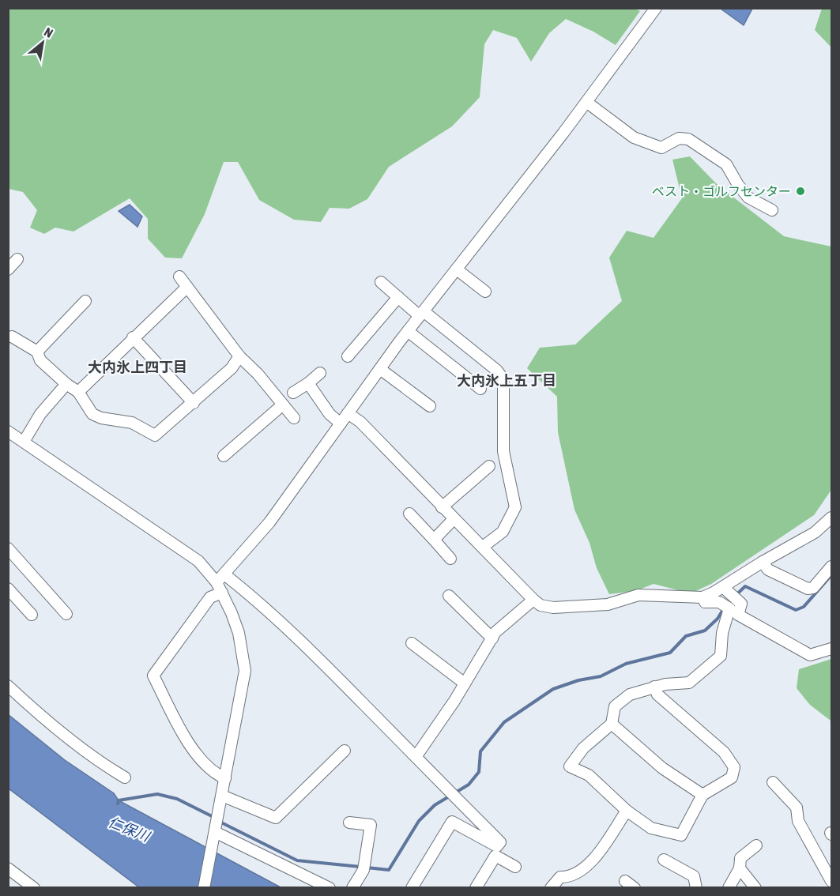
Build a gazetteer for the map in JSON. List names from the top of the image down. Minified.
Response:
{"districts":["大内氷上四丁目","大内氷上五丁目"],"water":["仁保川"],"places":["ベスト・ゴルフセンター"],"north":"top right"}
